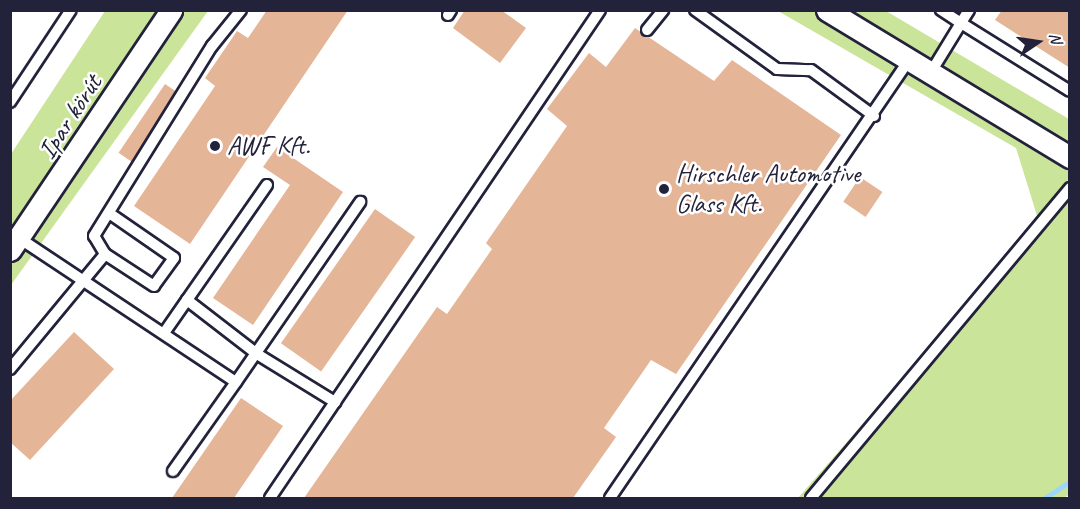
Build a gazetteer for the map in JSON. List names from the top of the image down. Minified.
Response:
{"streets":{"street":["Ipar körút"]},"places":["AWF Kft.","Hirschler Automotive Glass Kft."],"north":"right"}
